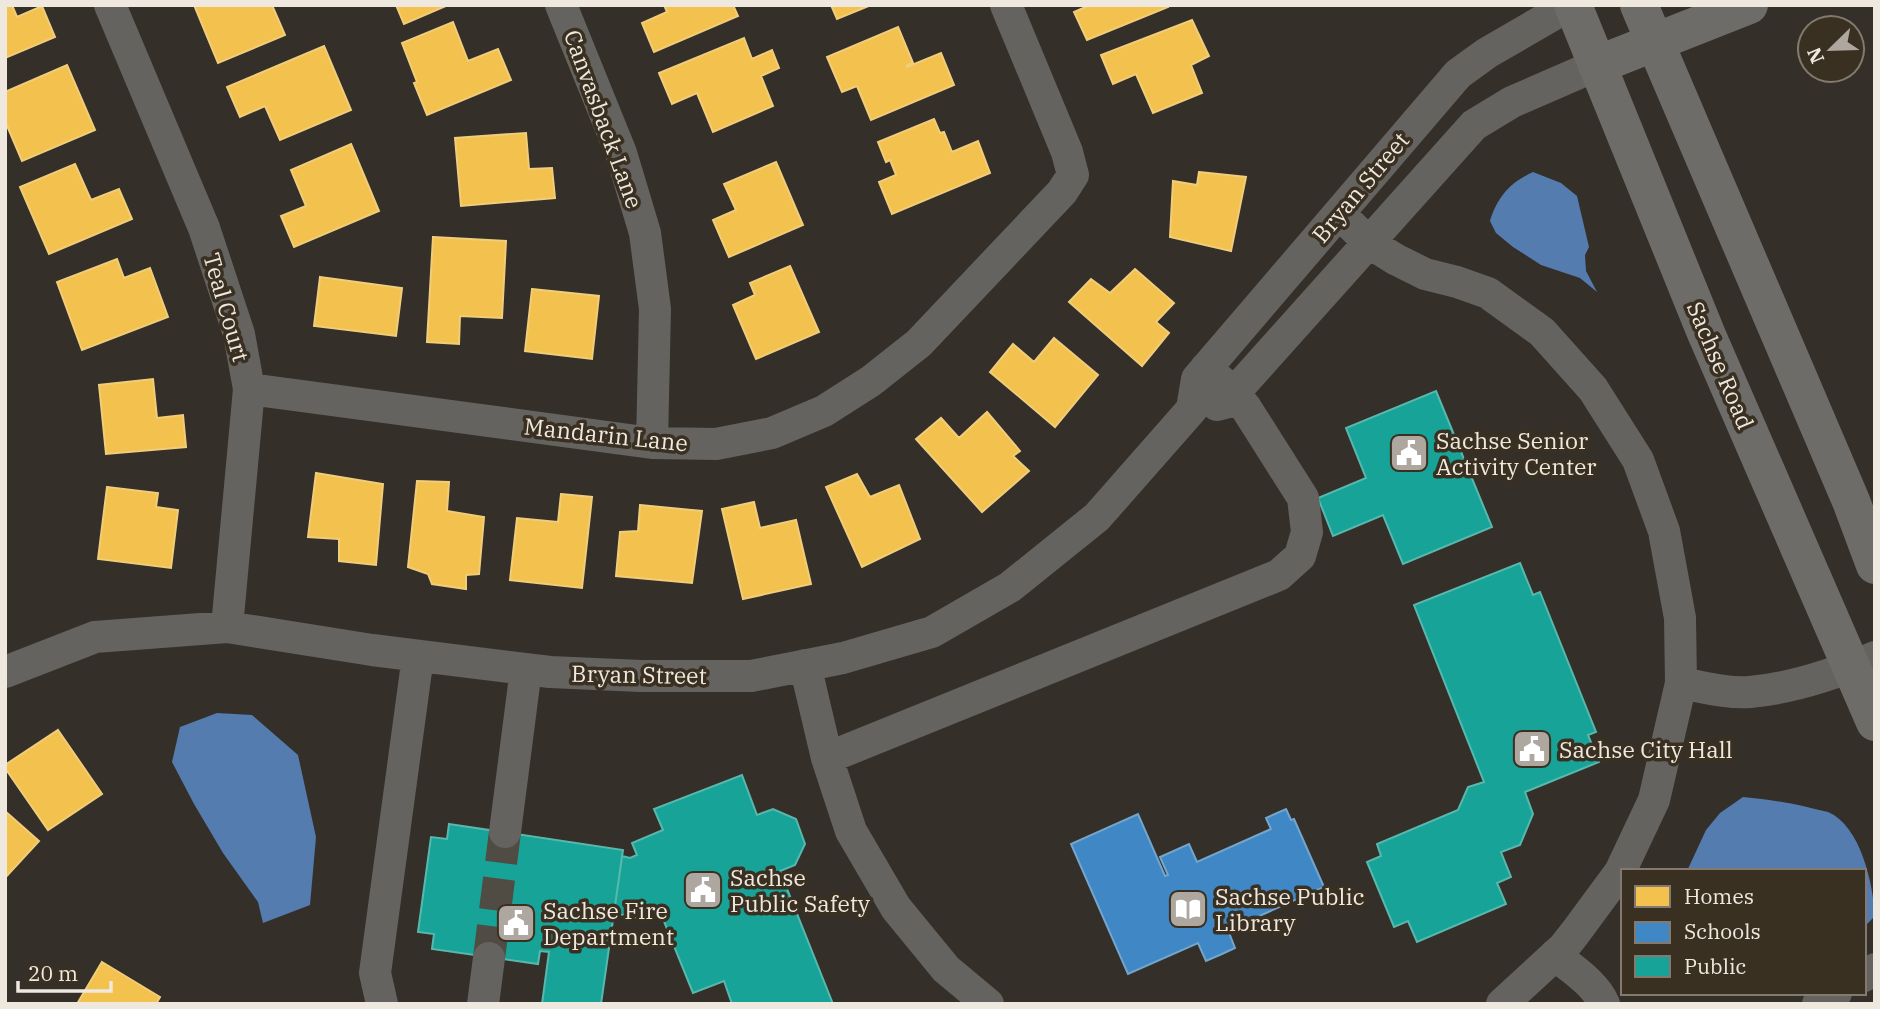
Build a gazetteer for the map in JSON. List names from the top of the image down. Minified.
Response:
{"streets":{"main road":["Sachse Road"],"street":["Canvasback Lane","Bryan Street","Teal Court","Mandarin Lane"]},"crossings":[["Canvasback Lane","Mandarin Lane"],["Bryan Street","Teal Court"],["Bryan Street","Sachse Road"],["Teal Court","Mandarin Lane"]],"places":{"public building":["Sachse Senior Activity Center","Sachse City Hall","Sachse Public Safety","Sachse Fire Department"],"library":["Sachse Public Library"]},"legend":["Homes","Schools","Public"],"scale_bar":"20 m","north":"bottom left"}
